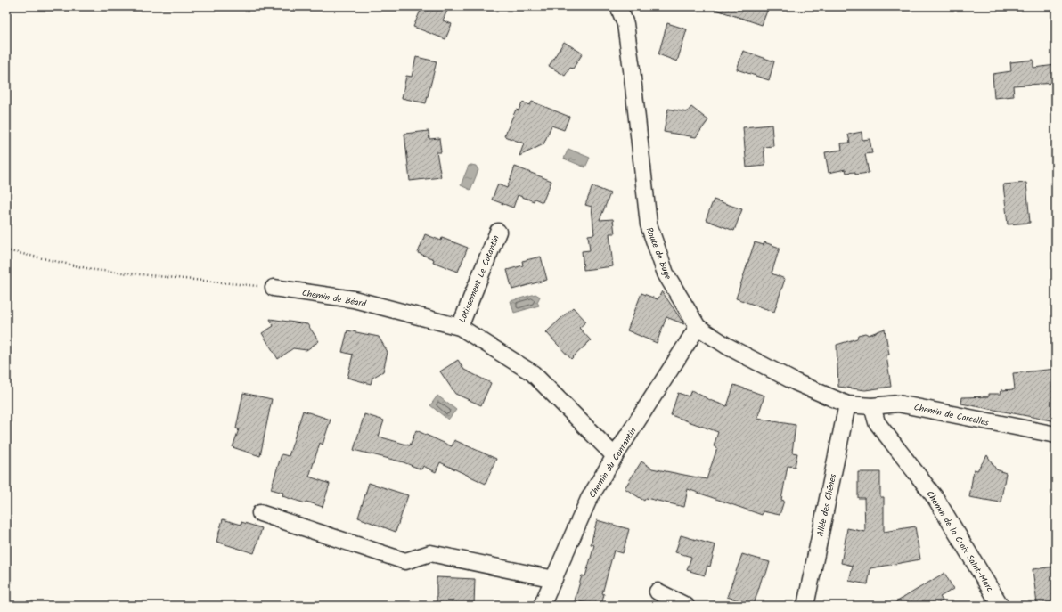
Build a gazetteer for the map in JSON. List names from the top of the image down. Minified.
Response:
{"streets":{"street":["Route de Buye","Lotissement Le Cotantin","Chemin de Béard","Chemin de Corcelles","Chemin du Contantin","Allée des Chênes","Chemin de la Croix Saint-Marc"]},"crossings":[["Route de Buye","Chemin de Corcelles"],["Route de Buye","Chemin du Contantin"],["Route de Buye","Allée des Chênes"],["Lotissement Le Cotantin","Chemin de Béard"],["Chemin de Béard","Chemin du Contantin"],["Chemin de Corcelles","Allée des Chênes"],["Chemin de Corcelles","Chemin de la Croix Saint-Marc"]]}
